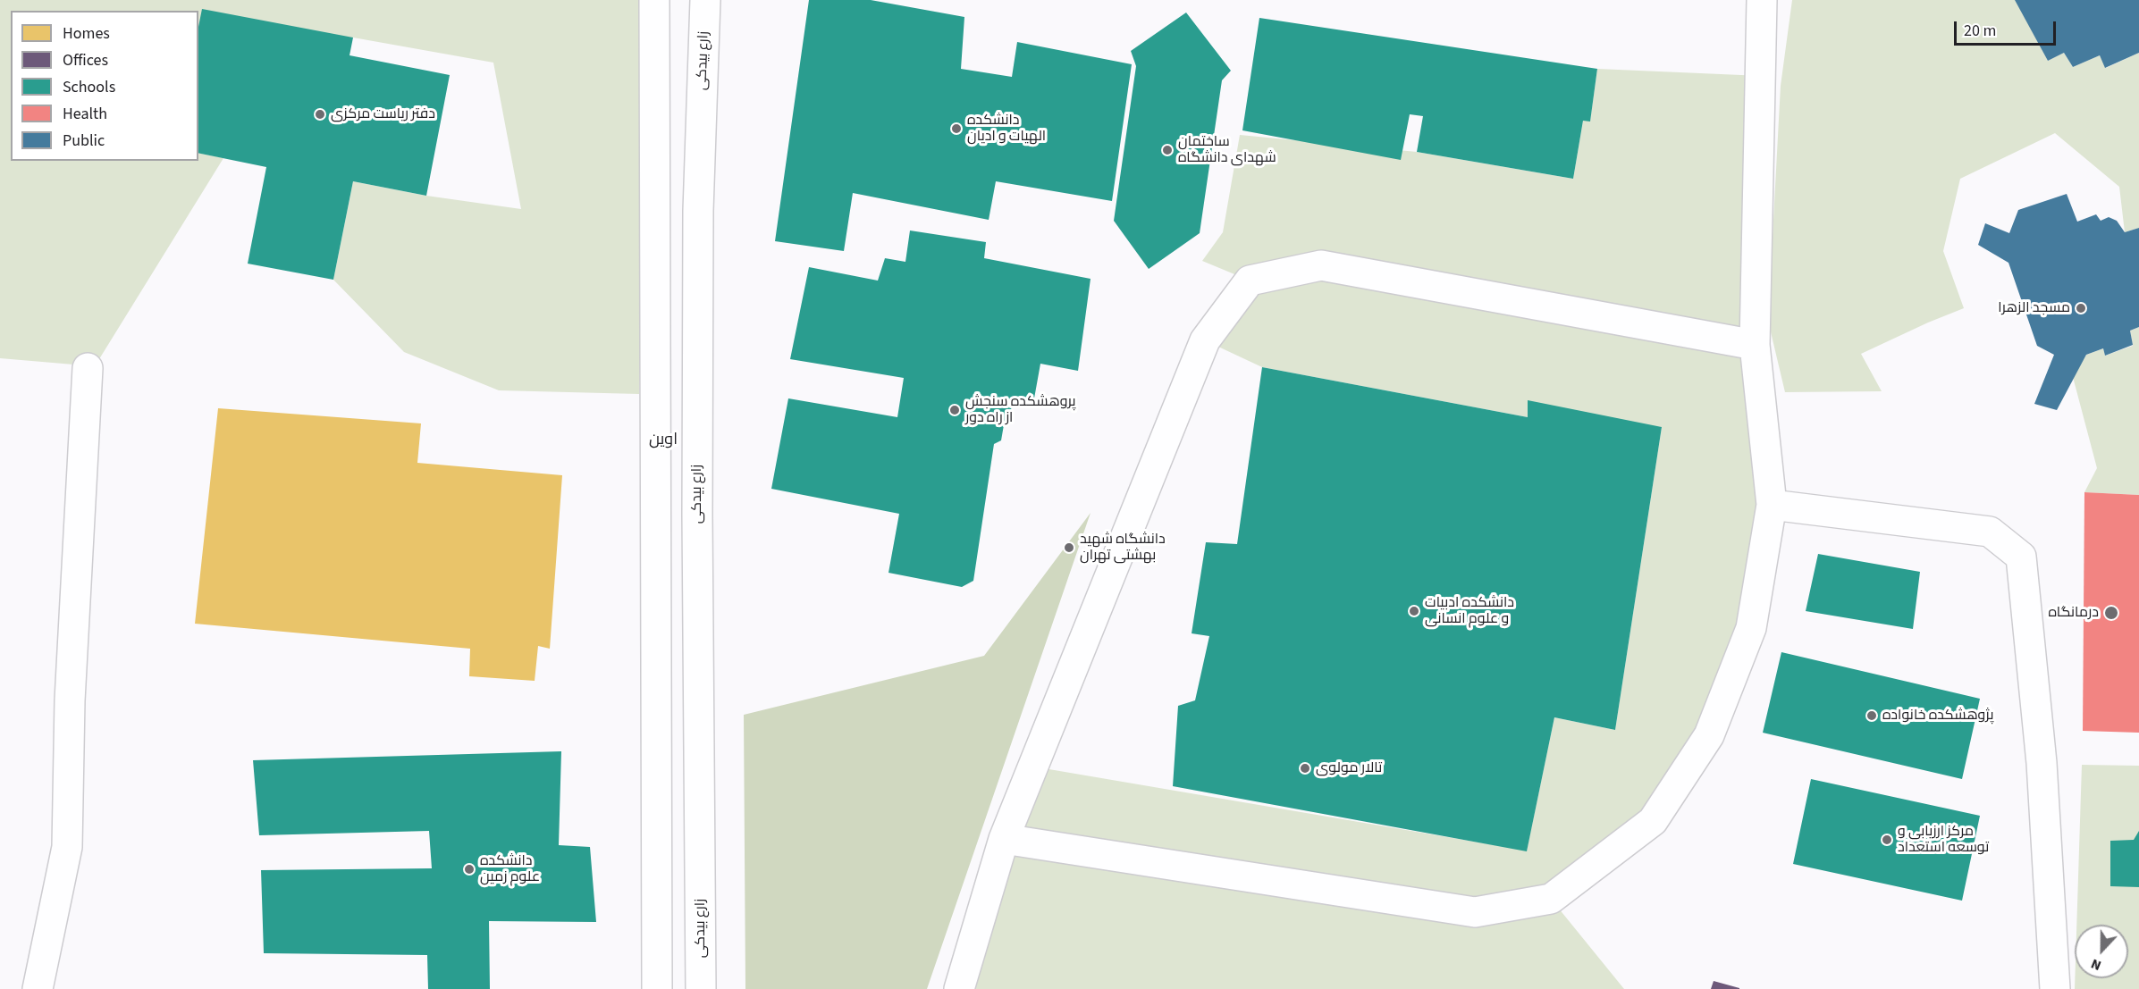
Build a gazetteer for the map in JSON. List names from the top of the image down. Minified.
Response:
{"streets":{"lane":["زارع بیدکی"]},"districts":["اوین"],"places":["دفتر ریاست مرکزی","دانشکده الهیات و ادیان","ساختمان شهدای دانشگاه","مسجد الزهرا","پروهشکده سنجش از راه دور","دانشگاه شهید بهشتی تهران","دانشکده ادبیات و علوم انسانی","درمانگاه","پژوهشکده خانواده","تالار مولوی","مرکز ارزیابی و توسعه استعداد","دانشکده علوم زمین"],"legend":["Homes","Offices","Schools","Health","Public"],"scale_bar":"20 m","north":"bottom"}
